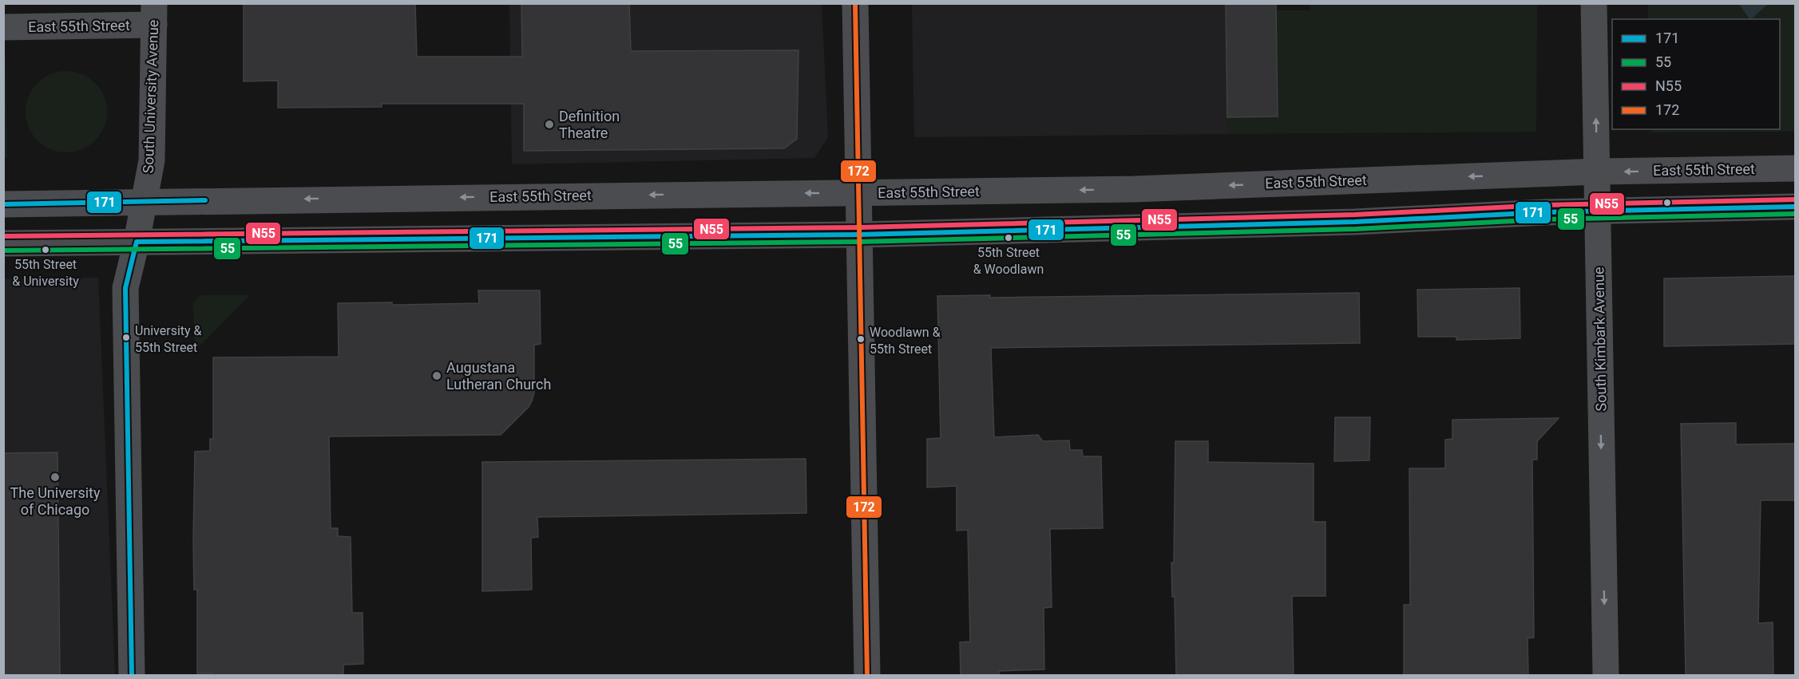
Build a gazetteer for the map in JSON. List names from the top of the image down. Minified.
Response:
{"streets":{"street":["East 55th Street","South University Avenue","South Kimbark Avenue"]},"crossings":[["East 55th Street","South University Avenue"],["East 55th Street","South Kimbark Avenue"]],"places":["Definition Theatre","55th Street & Woodlawn","55th Street & University","University & 55th Street","Woodlawn & 55th Street","Augustana Lutheran Church","The University of Chicago"],"lines":["transit line 172","transit line N55","transit line 171","transit line 55"],"legend":["171","55","N55","172"]}
